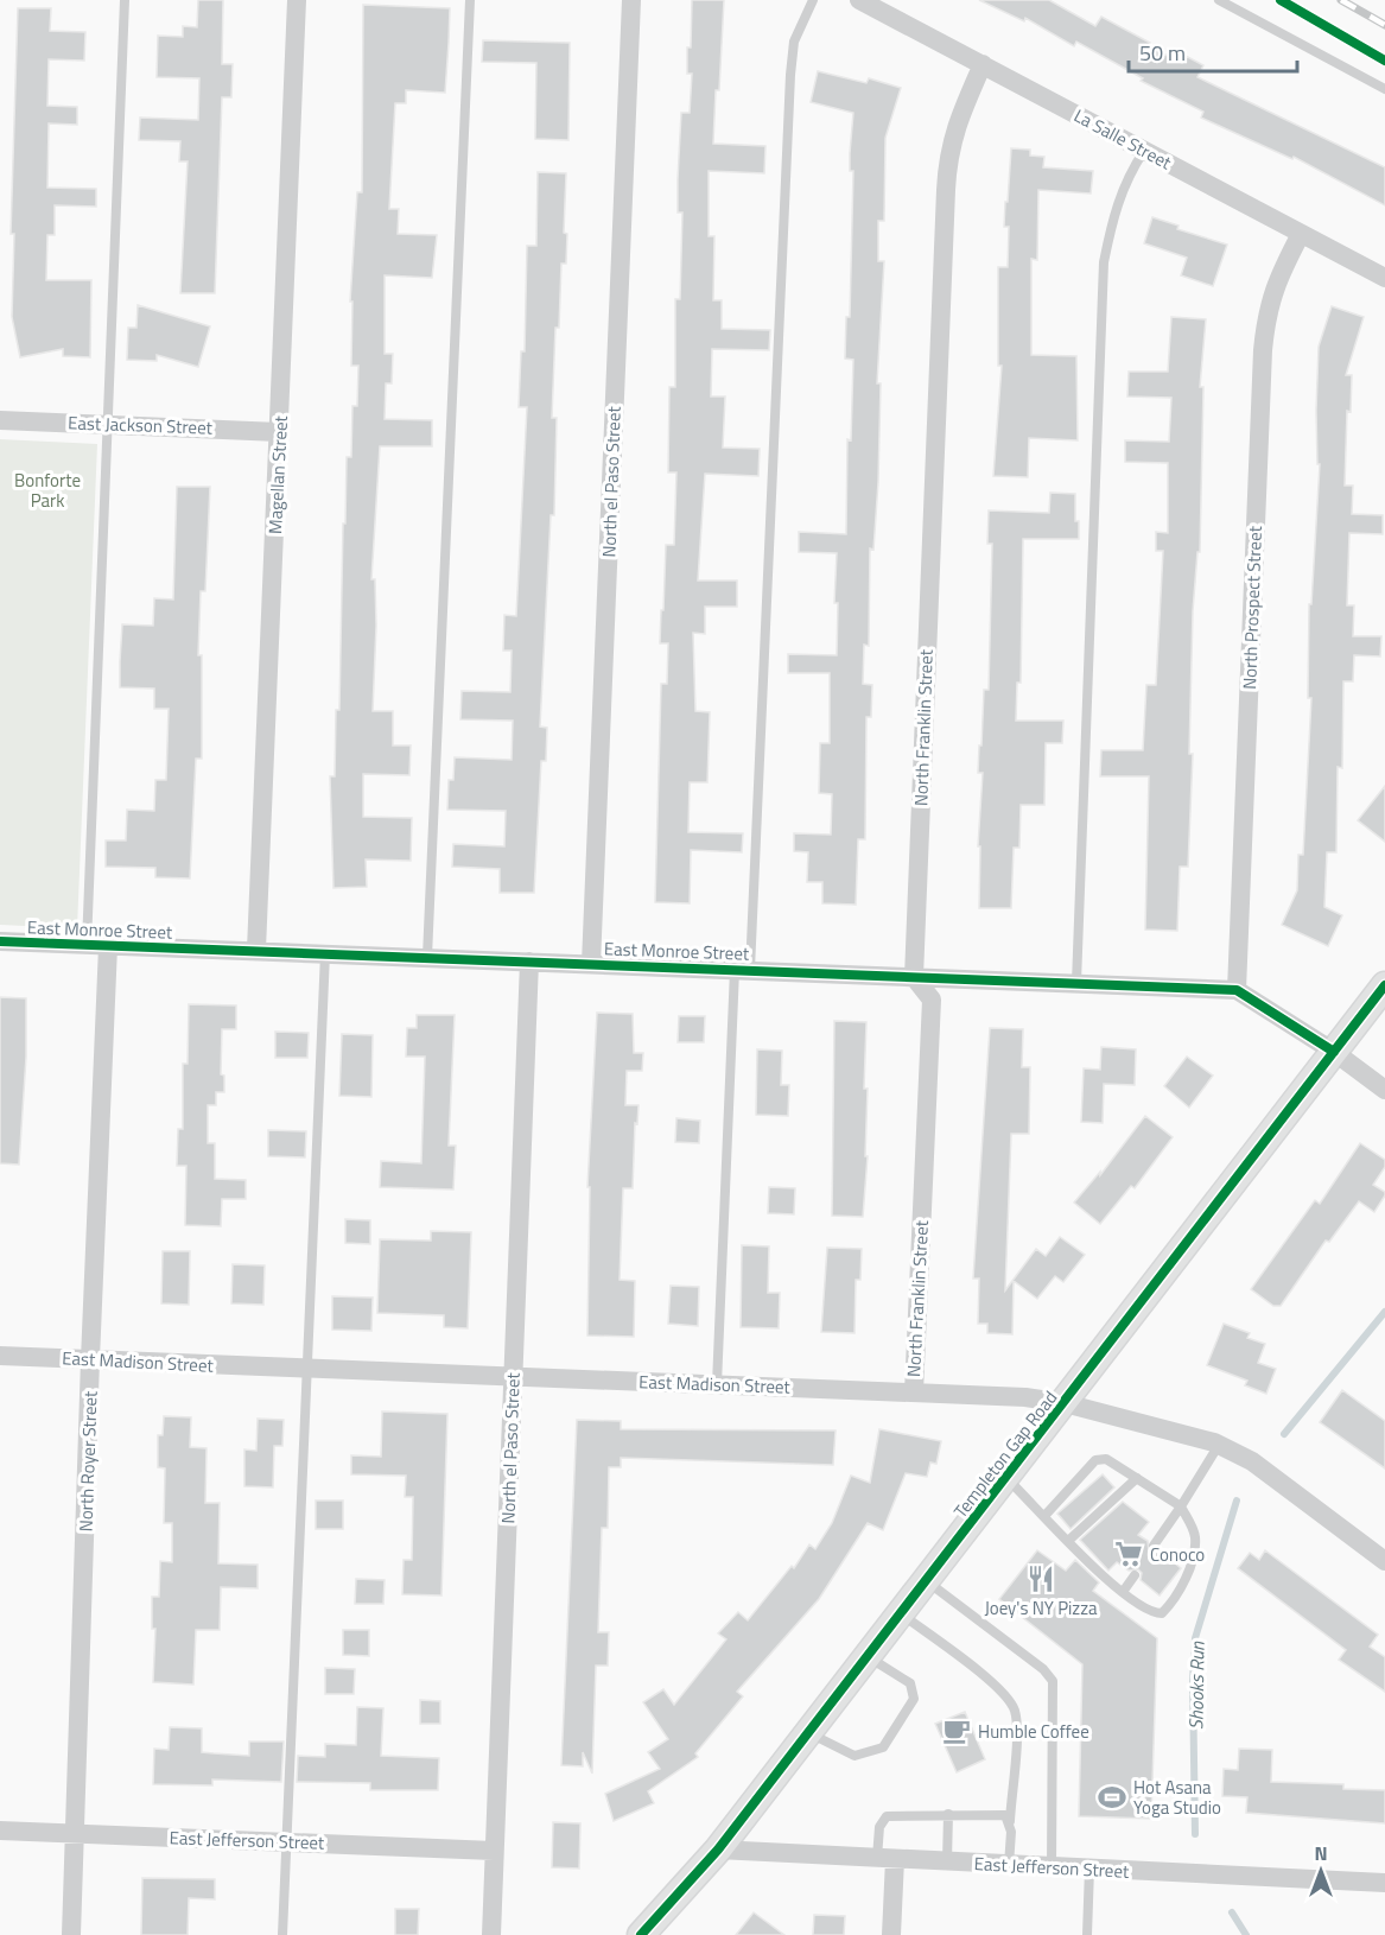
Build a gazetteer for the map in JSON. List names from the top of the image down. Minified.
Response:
{"streets":{"street":["La Salle Street","East Jackson Street","Magellan Street","North el Paso Street","North Prospect Street","North Franklin Street","East Monroe Street","East Madison Street","Templeton Gap Road","North Royer Street","East Jefferson Street"]},"crossings":[["La Salle Street","North Prospect Street"],["La Salle Street","North Franklin Street"],["East Jackson Street","Magellan Street"],["Magellan Street","East Monroe Street"],["North el Paso Street","East Monroe Street"],["North el Paso Street","East Madison Street"],["North el Paso Street","East Jefferson Street"],["North Prospect Street","East Monroe Street"],["North Franklin Street","East Monroe Street"],["North Franklin Street","East Madison Street"],["East Monroe Street","Templeton Gap Road"],["East Monroe Street","North Royer Street"],["East Madison Street","Templeton Gap Road"],["East Madison Street","North Royer Street"],["Templeton Gap Road","East Jefferson Street"],["North Royer Street","East Jefferson Street"]],"water":["Shooks Run"],"parks":["Bonforte Park"],"places":{"supermarket":["Conoco"],"restaurant":["Joey's NY Pizza"],"cafe":["Humble Coffee"],"sports":["Hot Asana Yoga Studio"]},"scale_bar":"50 m","north":"top"}
